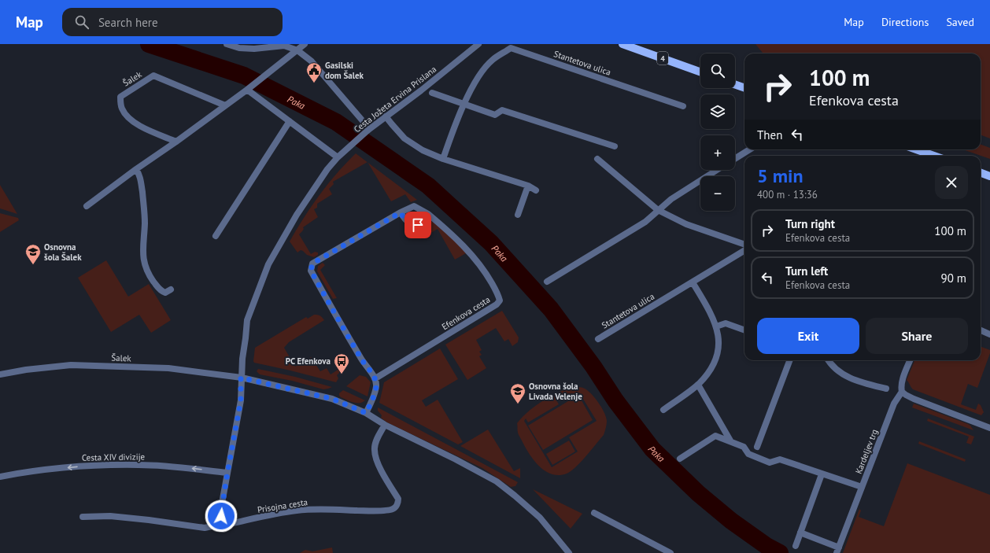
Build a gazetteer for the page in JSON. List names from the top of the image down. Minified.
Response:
{"streets":{"main road":["4"],"street":["Stantetova ulica","Šalek","Cesta Jožeta Ervina Prislana","Efenkova cesta","Kardeljev trg","Cesta XIV divizije","Prisojna cesta"]},"crossings":[["Šalek","Cesta Jožeta Ervina Prislana"]],"one_way":["Cesta XIV divizije"],"water":["Paka"],"places":{"public building":["Gasilski dom Šalek"],"school or university":["Osnovna šola Šalek","Osnovna šola Livada Velenje"],"bus stop":["PC Efenkova"]},"page":{"header":"Map","search":"Search here","nav":["Map","Directions","Saved"],"map_buttons":["+","−"],"turn":["100 m","Efenkova cesta"],"then":"Then","heading":["5 min","400 m · 13:36"],"list":[{"name":"Turn right","note":"Efenkova cesta","value":"100 m"},{"name":"Turn left","note":"Efenkova cesta","value":"90 m"}],"buttons":["Exit","Share"]}}
